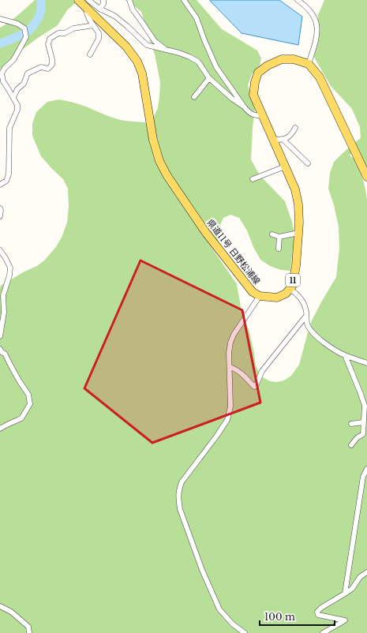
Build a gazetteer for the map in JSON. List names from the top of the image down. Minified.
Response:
{"streets":{"main road":["県道11号 日野松浦線","11"]},"crossings":[["県道11号 日野松浦線","11"]],"scale_bar":"100 m"}
